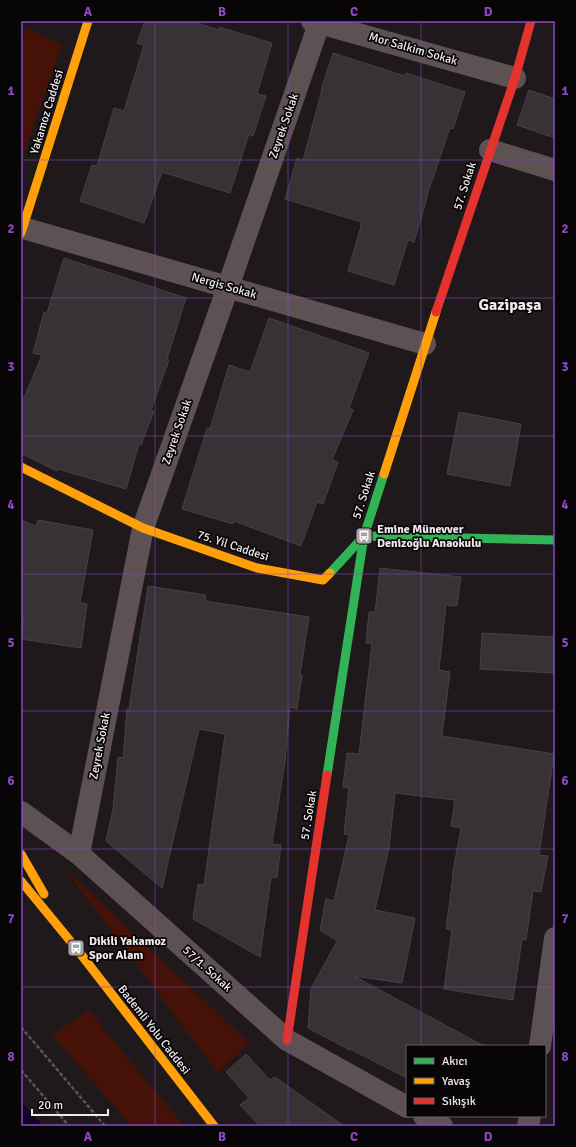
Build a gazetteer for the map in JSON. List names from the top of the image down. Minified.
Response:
{"streets":{"street":["Mor Salkim Sokak","Yakamoz Caddesi","Zeyrek Sokak","57. Sokak","Nergis Sokak","75. Yil Caddesi","57/1. Sokak","Bademli Yolu Caddesi"]},"crossings":[["Mor Salkim Sokak","Zeyrek Sokak"],["Mor Salkim Sokak","57. Sokak"],["Yakamoz Caddesi","Nergis Sokak"],["Zeyrek Sokak","Nergis Sokak"],["Zeyrek Sokak","75. Yil Caddesi"],["Zeyrek Sokak","57/1. Sokak"],["57. Sokak","Nergis Sokak"],["57. Sokak","75. Yil Caddesi"],["57. Sokak","57/1. Sokak"]],"districts":["Gazipaşa"],"places":{"bus stop":["Emine Münevver Denizoğlu Anaokulu","Dikili Yakamoz Spor Alanı"]},"legend":["Akıcı","Yavaş","Sıkışık"],"scale_bar":"20 m","grid":{"columns":["A","B","C","D"],"rows":["1","2","3","4","5","6","7","8"]}}
